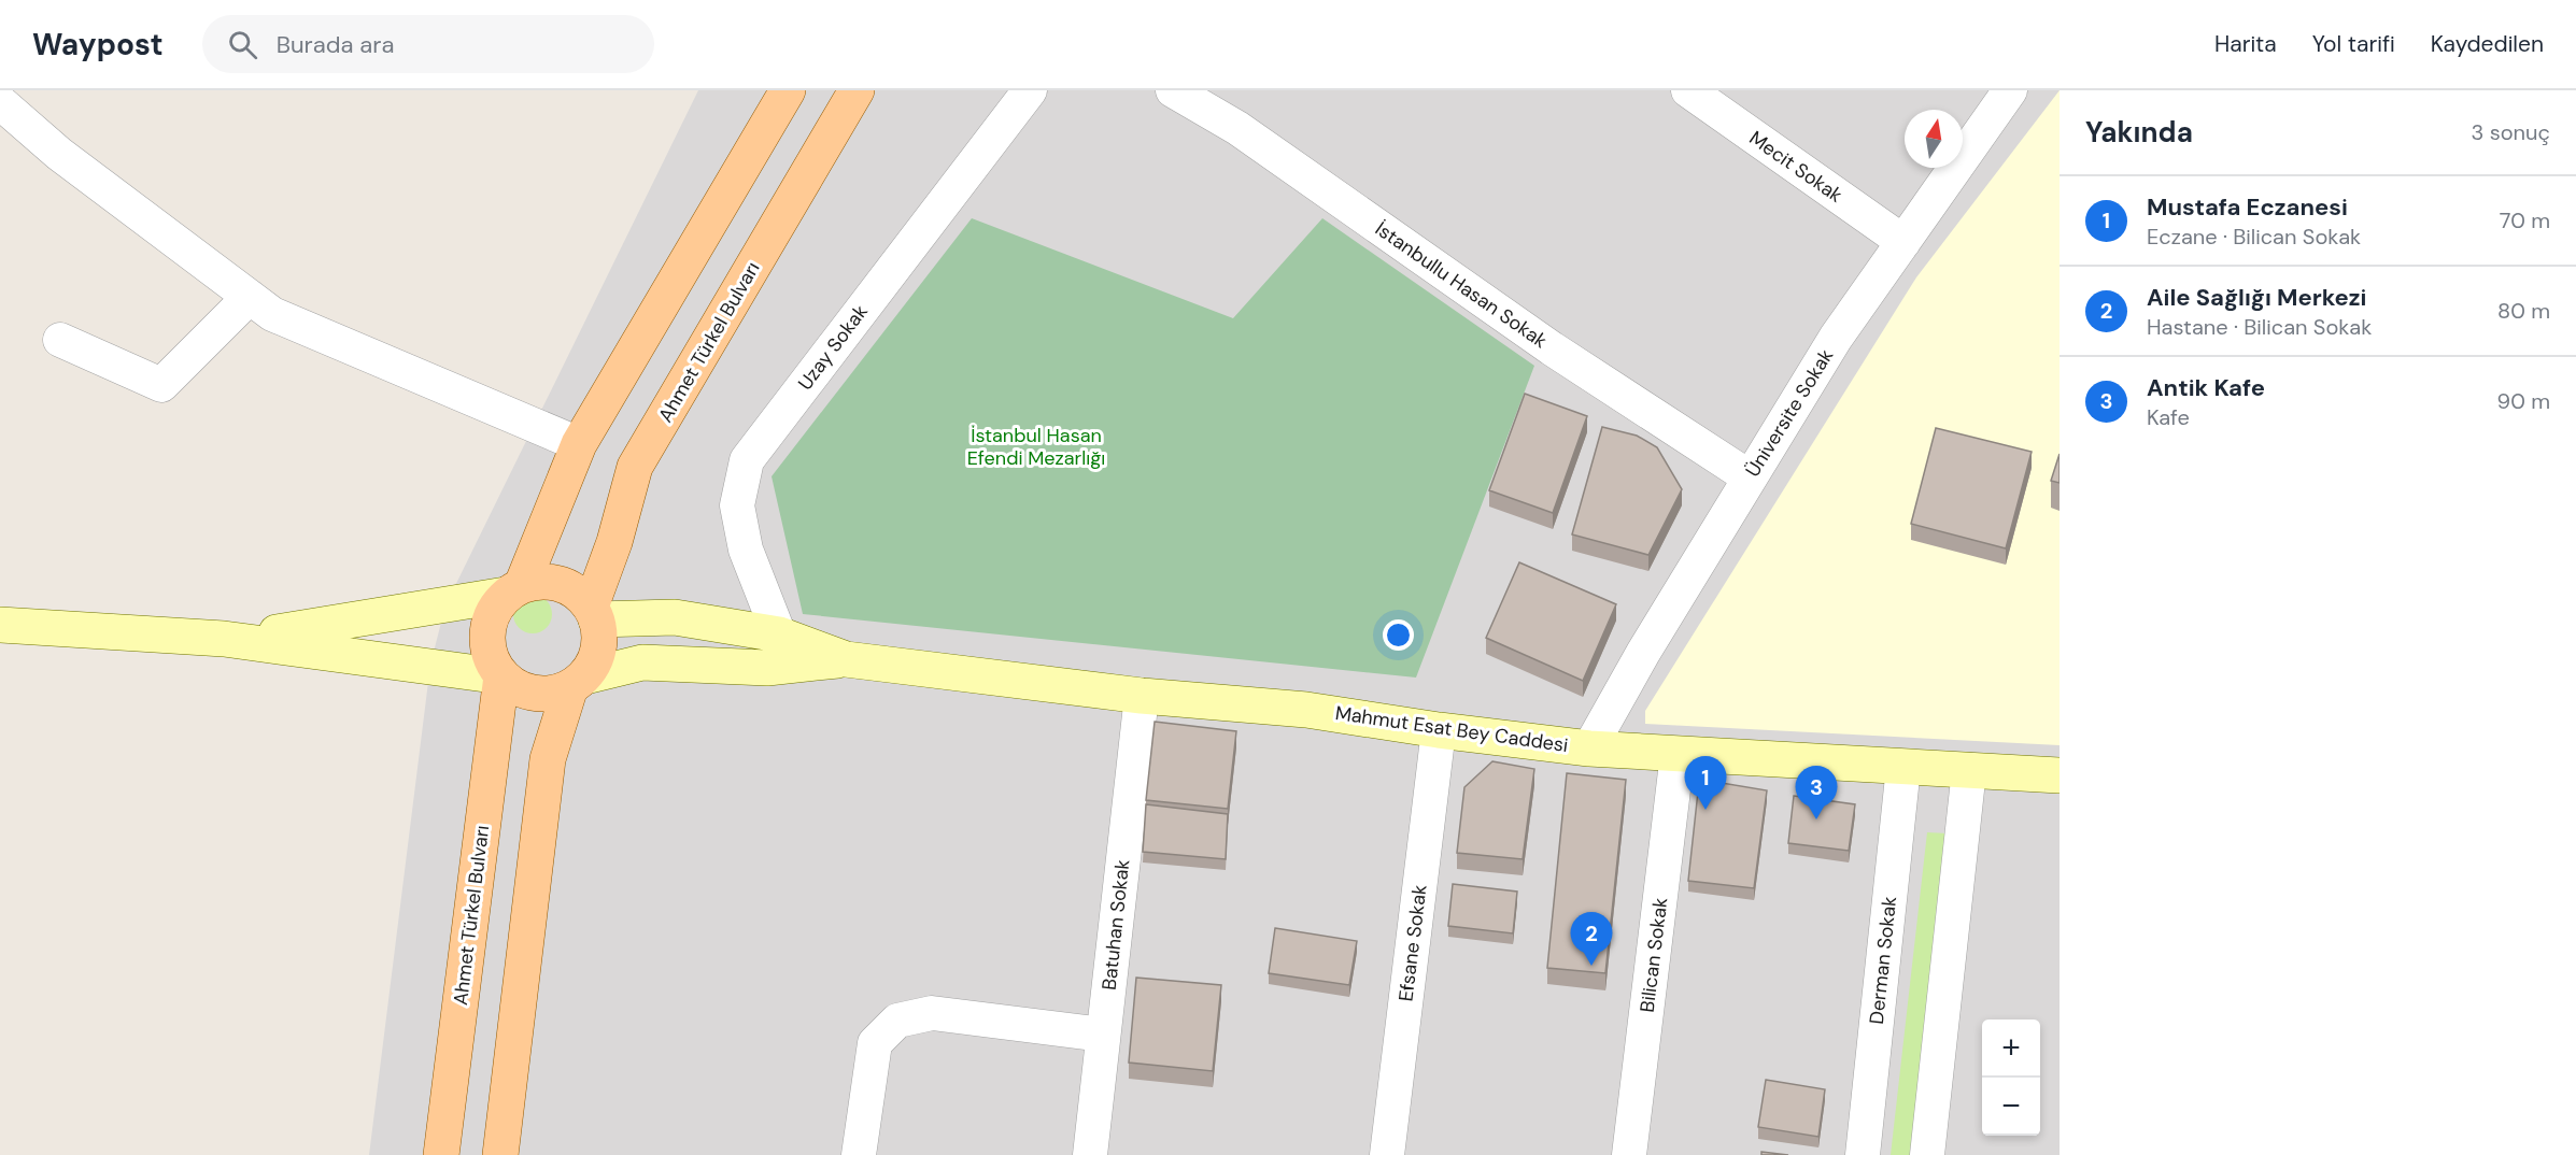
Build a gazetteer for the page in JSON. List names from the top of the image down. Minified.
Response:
{"streets":{"main road":["Ahmet Türkel Bulvarı","Mahmut Esat Bey Caddesi"],"street":["Mecit Sokak","İstanbullu Hasan Sokak","Uzay Sokak","Üniversite Sokak","Batuhan Sokak","Efsane Sokak","Bilican Sokak","Derman Sokak"]},"crossings":[["Mecit Sokak","Üniversite Sokak"],["İstanbullu Hasan Sokak","Üniversite Sokak"],["Üniversite Sokak","Mahmut Esat Bey Caddesi"],["Mahmut Esat Bey Caddesi","Batuhan Sokak"],["Mahmut Esat Bey Caddesi","Efsane Sokak"],["Mahmut Esat Bey Caddesi","Bilican Sokak"],["Mahmut Esat Bey Caddesi","Derman Sokak"]],"parks":["İstanbul Hasan Efendi Mezarlığı"],"north":"top","page":{"header":"Waypost","search":"Burada ara","nav":["Harita","Yol tarifi","Kaydedilen"],"heading":["Yakında","3 sonuç"],"list":[{"mark":"1","name":"Mustafa Eczanesi","note":"Eczane · Bilican Sokak","value":"70 m"},{"mark":"2","name":"Aile Sağlığı Merkezi","note":"Hastane · Bilican Sokak","value":"80 m"},{"mark":"3","name":"Antik Kafe","note":"Kafe","value":"90 m"}],"pins":["1","3","2"],"map_buttons":["+","−"]}}
